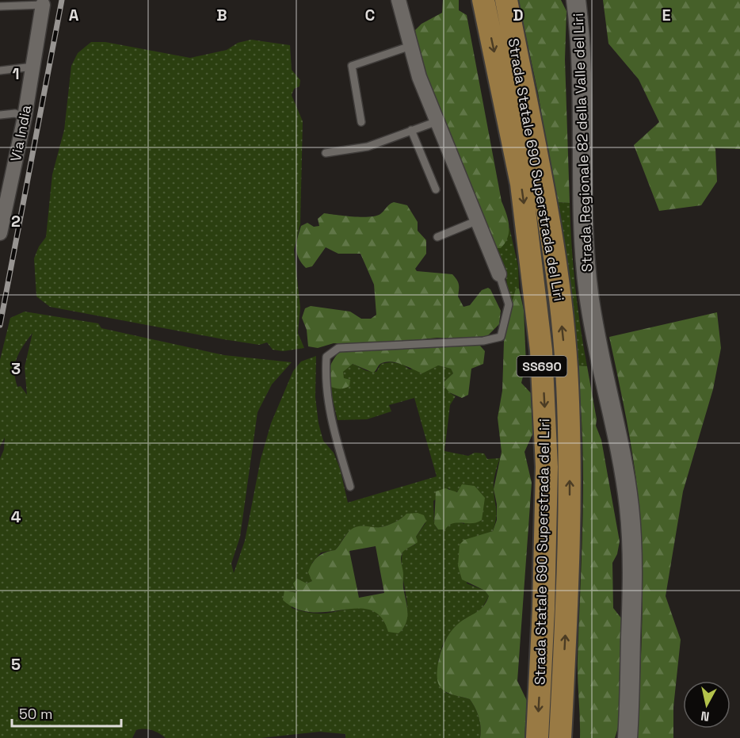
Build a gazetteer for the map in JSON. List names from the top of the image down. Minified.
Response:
{"streets":{"highway":["Strada Statale 690 Superstrada del Liri","SS690"],"main road":["Strada Regionale 82 della Valle del Liri"],"street":["Via India"]},"scale_bar":"50 m","north":"bottom","grid":{"columns":["A","B","C","D","E"],"rows":["1","2","3","4","5"]}}
